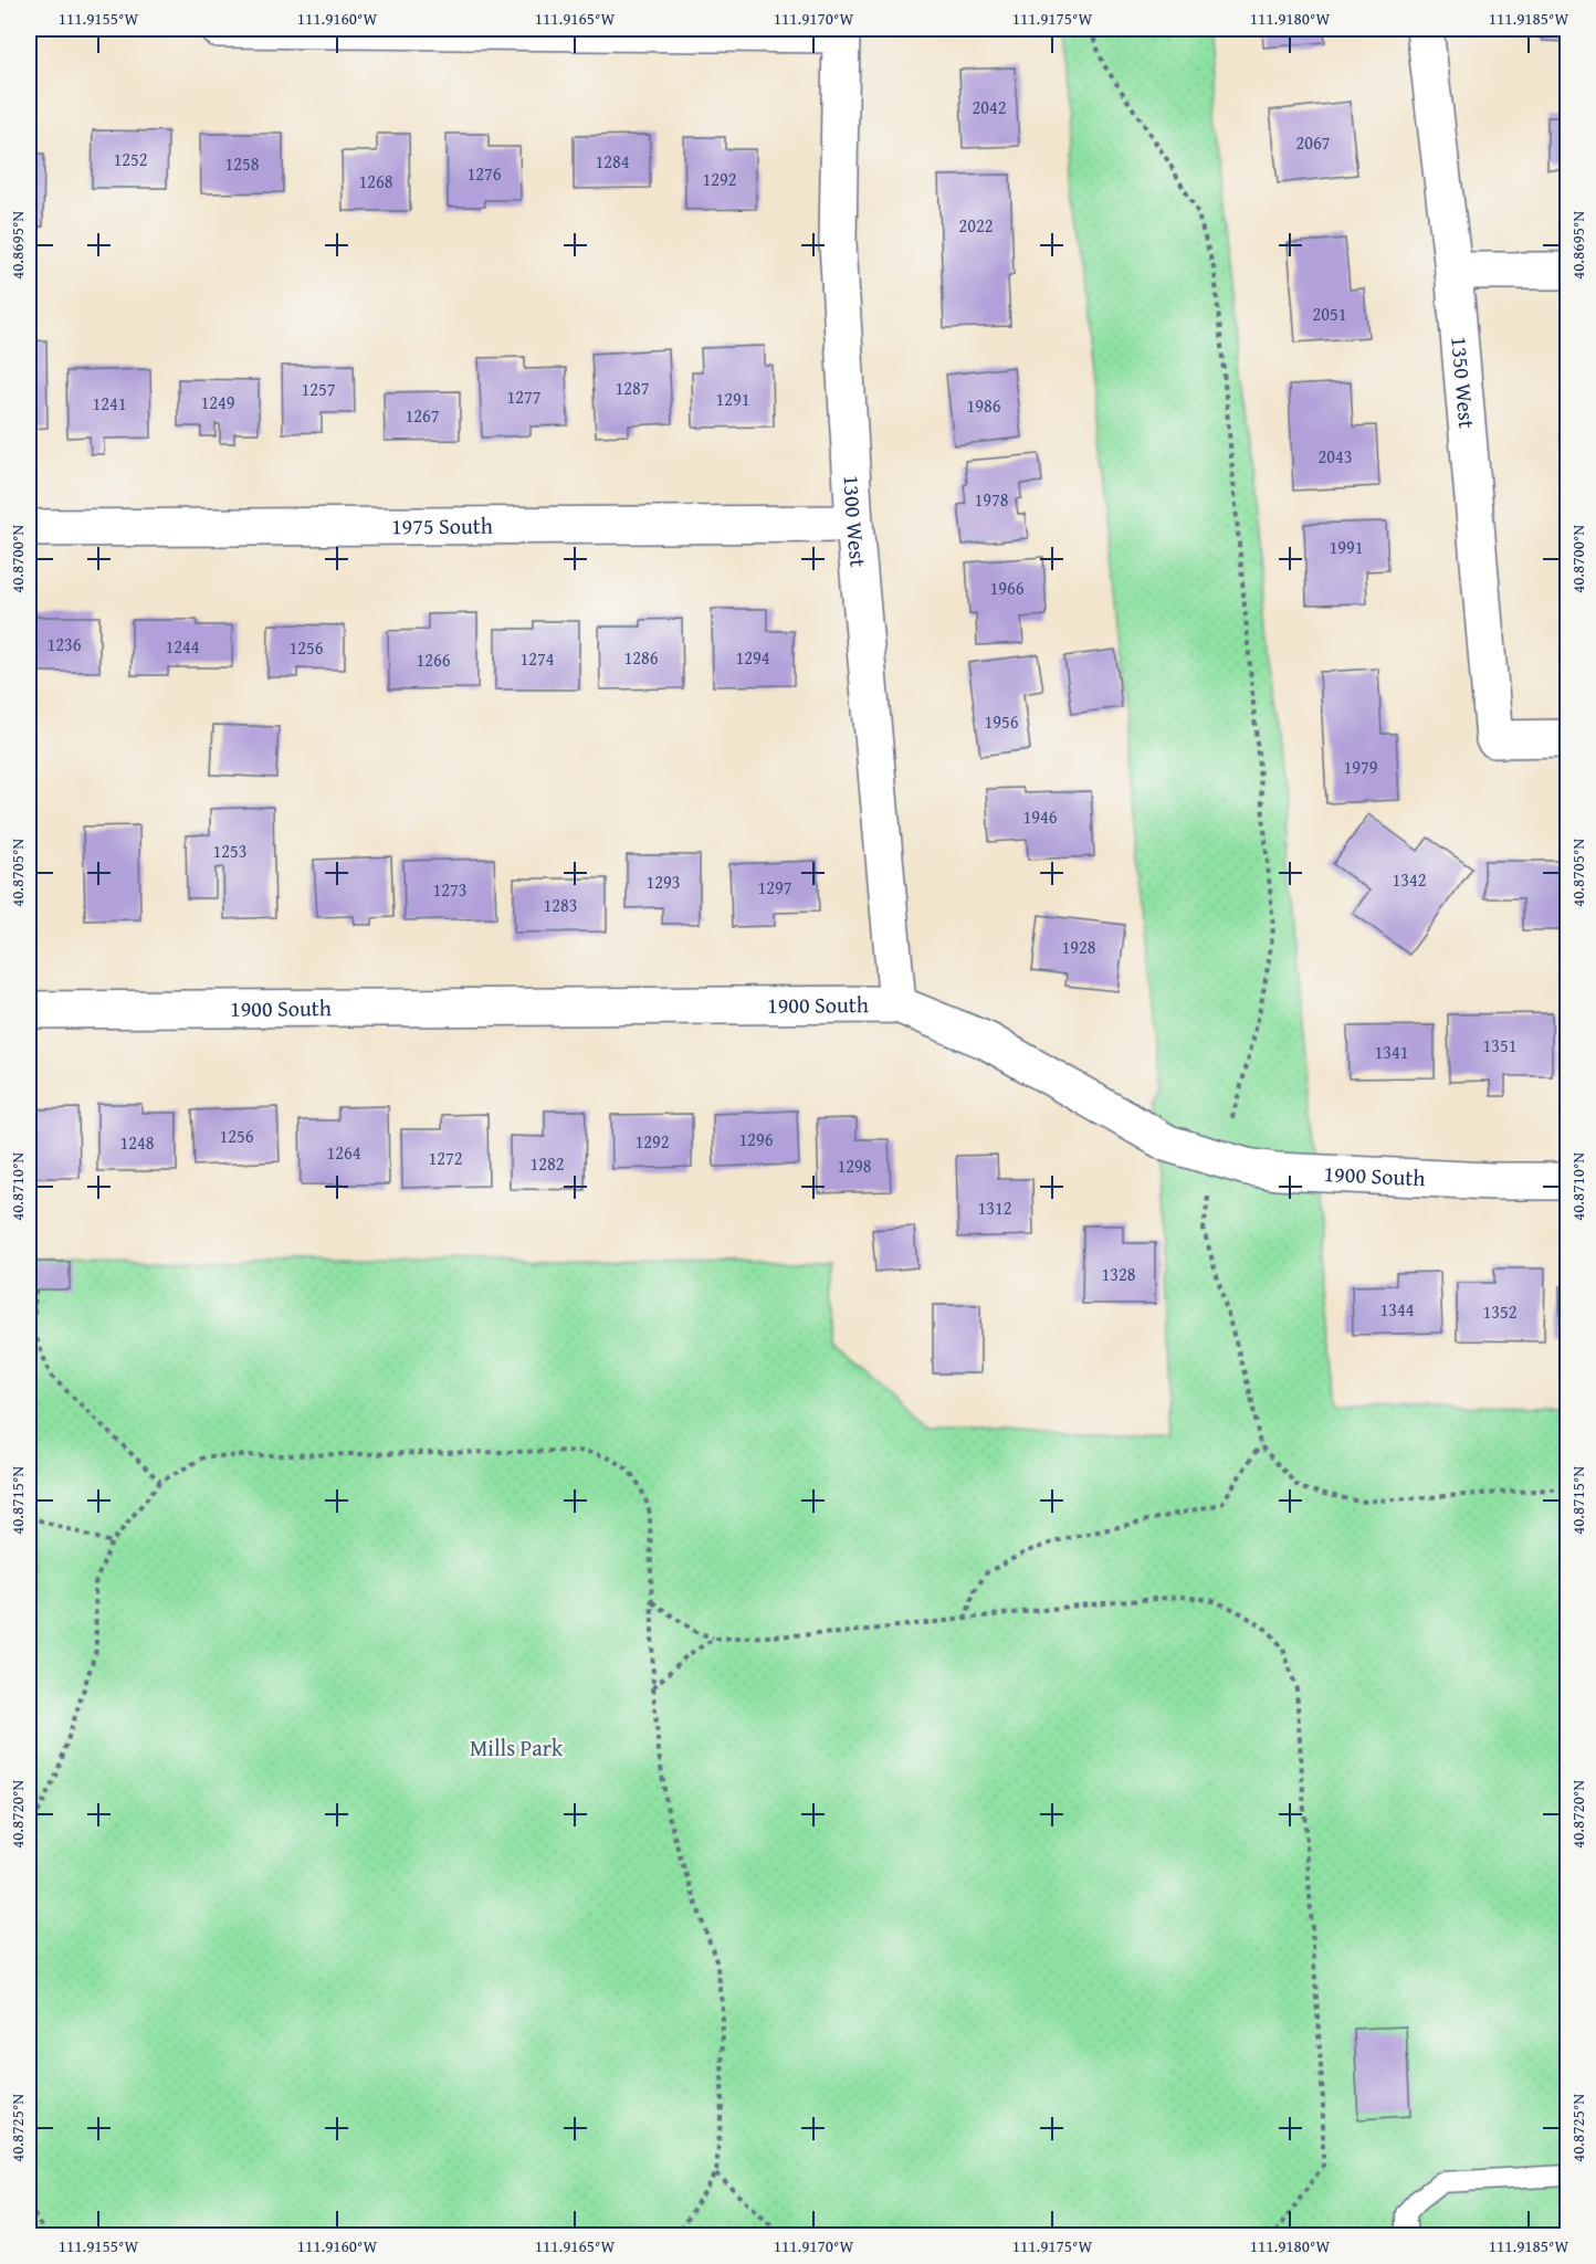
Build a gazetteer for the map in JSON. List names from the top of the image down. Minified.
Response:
{"streets":{"street":["1350 West","1300 West","1975 South","1900 South"]},"crossings":[["1300 West","1975 South"],["1300 West","1900 South"]],"parks":["Mills Park"],"house_numbers":["2042","2067","1252","1284","1258","1276","1292","1268","2022","2051","1287","1257","1277","1291","1249","1241","1986","1267","2043","1978","1991","1966","1236","1244","1256","1286","1294","1274","1266","1956","1979","1946","1253","1342","1293","1297","1273","1283","1928","1351","1341","1256","1296","1292","1248","1264","1272","1282","1298","1312","1328","1344","1352"],"coordinates":["111.9155°W","111.9160°W","111.9165°W","111.9170°W","111.9175°W","111.9180°W","111.9185°W","40.8695°N","40.8700°N","40.8705°N","40.8710°N","40.8715°N","40.8720°N","40.8725°N"]}
